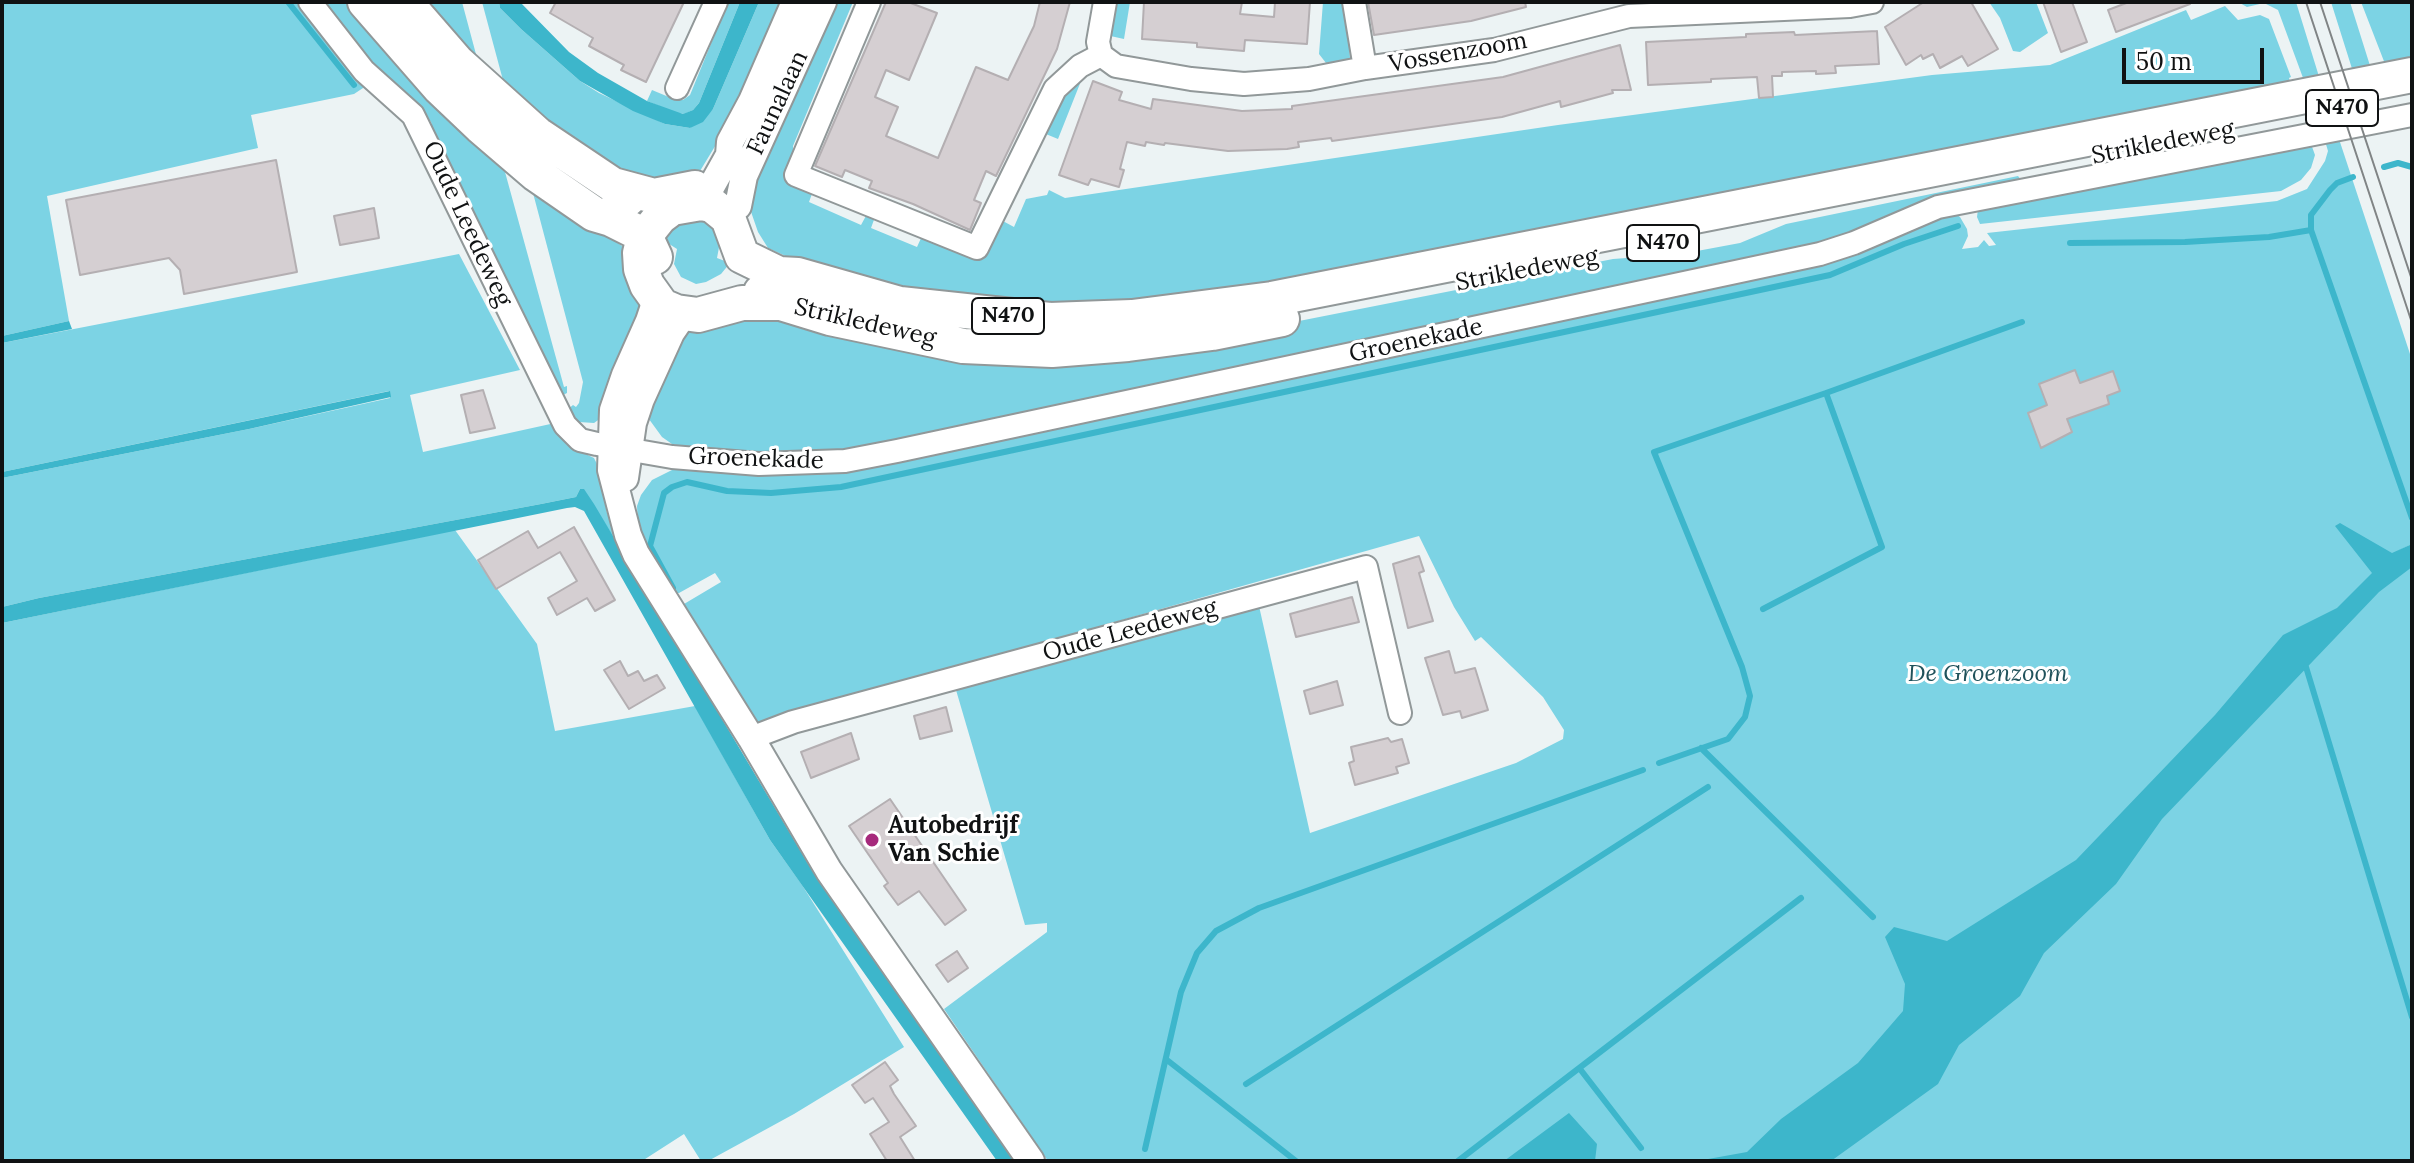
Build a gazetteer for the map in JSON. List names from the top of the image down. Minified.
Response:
{"streets":{"main road":["N470","Strikledeweg"],"street":["Vossenzoom","Faunalaan","Oude Leedeweg","Groenekade"]},"crossings":[["Faunalaan","N470"],["Faunalaan","Strikledeweg"],["N470","Strikledeweg"],["Oude Leedeweg","Groenekade"]],"parks":["De Groenzoom"],"places":["Autobedrijf Van Schie"],"scale_bar":"50 m"}
